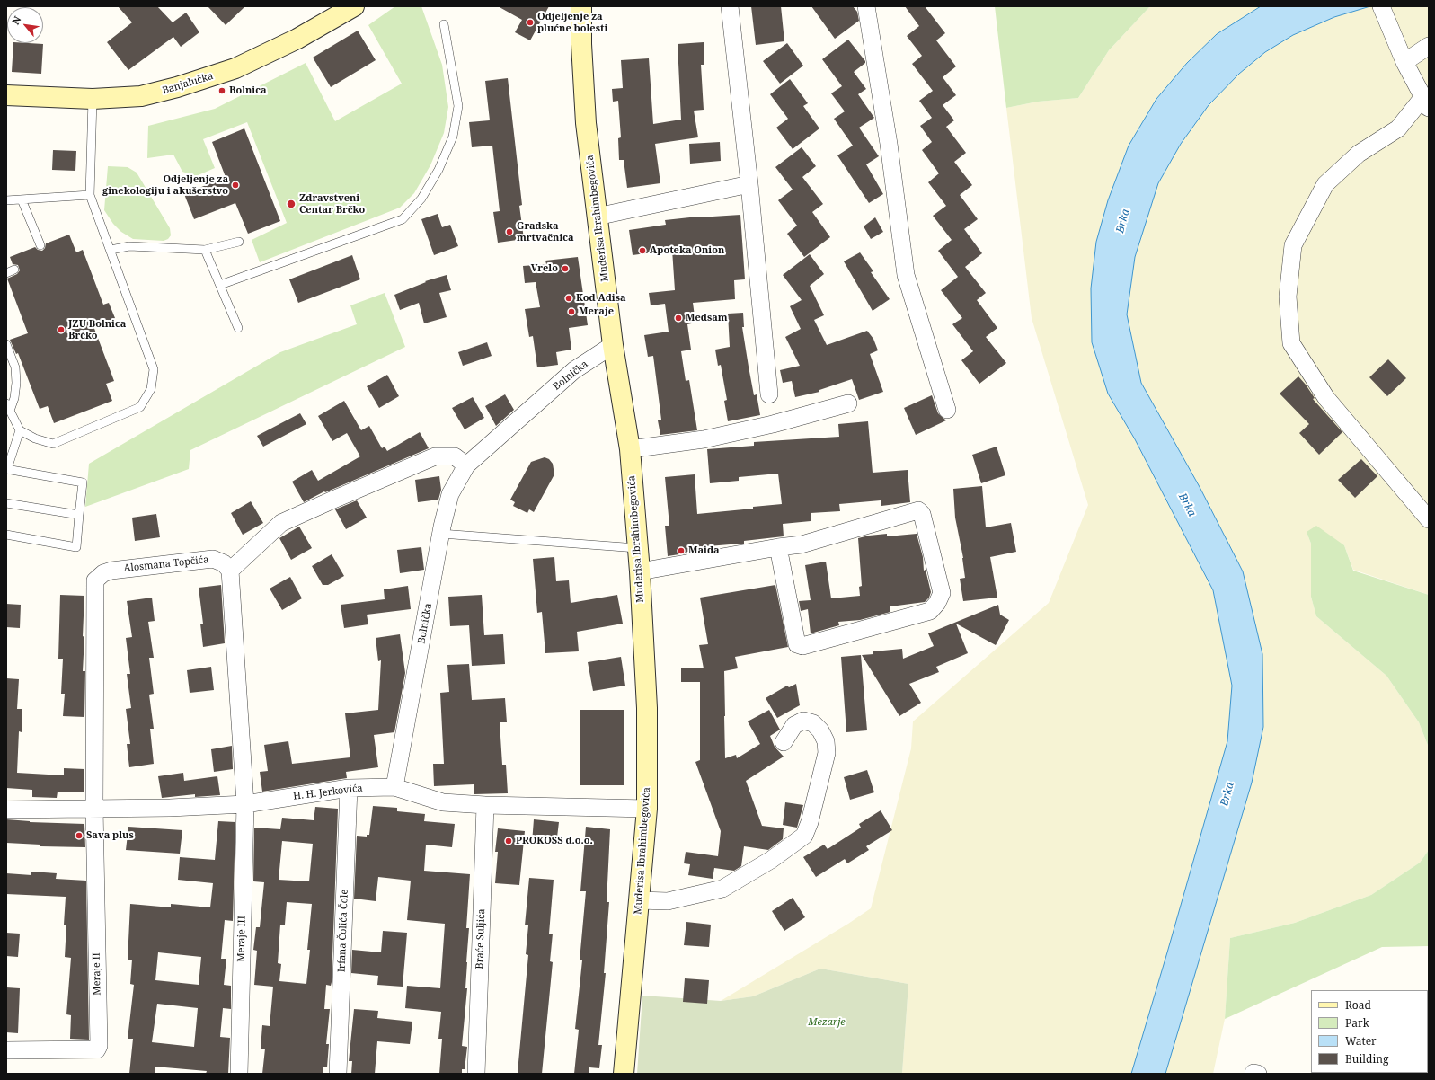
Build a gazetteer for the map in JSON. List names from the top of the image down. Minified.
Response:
{"streets":{"main road":["Banjalučka","Muderisa Ibrahimbegovića"],"street":["Bolnička","Alosmana Topčića","H. H. Jerkovića","Irfana Čolića Čole","Meraje III","Braće Suljića","Meraje II"]},"crossings":[["Muderisa Ibrahimbegovića","Bolnička"],["Muderisa Ibrahimbegovića","H. H. Jerkovića"],["Bolnička","H. H. Jerkovića"],["Alosmana Topčića","H. H. Jerkovića"],["Alosmana Topčića","Meraje II"],["H. H. Jerkovića","Irfana Čolića Čole"],["H. H. Jerkovića","Meraje III"],["H. H. Jerkovića","Braće Suljića"],["H. H. Jerkovića","Meraje II"]],"water":["Brka"],"parks":["Mezarje"],"places":["Odjeljenje za plućne bolesti","Bolnica","Odjeljenje za ginekologiju i akušerstvo","Zdravstveni Centar Brčko","Gradska mrtvačnica","Apoteka Onion","Vrelo","Kod Adisa","Meraje","Medsam","JZU Bolnica Brčko","Maida","Sava plus","PROKOSS d.o.o."],"legend":["Road","Park","Water","Building"],"north":"top left"}
